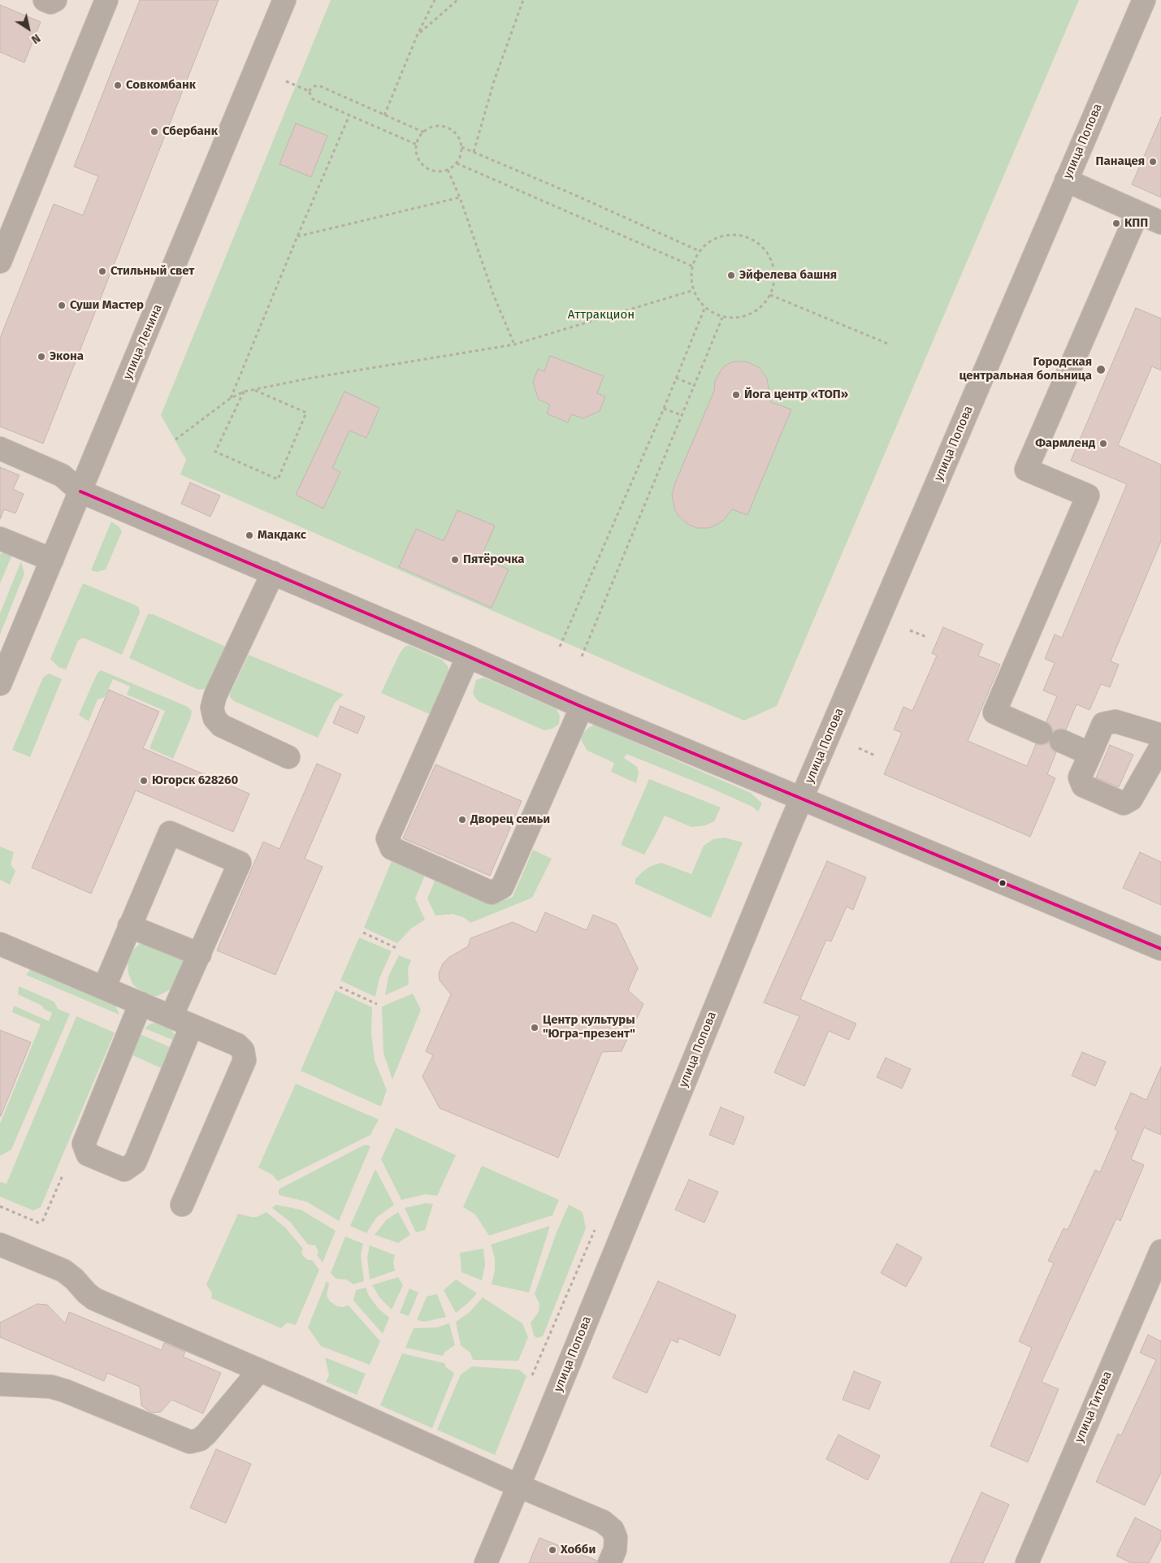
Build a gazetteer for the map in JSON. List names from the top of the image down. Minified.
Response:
{"streets":{"street":["улица Попова","улица Ленина","улица Титова"]},"parks":["Аттракцион"],"places":["Совкомбанк","Сбербанк","Панацея","КПП","Стильный свет","Эйфелева башня","Суши Мастер","Экона","Городская центральная больница","Йога центр «ТОП»","Фармленд","Макдакс","Пятёрочка","Югорск 628260","Дворец семьи","Центр культуры \"Югра-презент\"","Хобби"],"north":"bottom right"}
